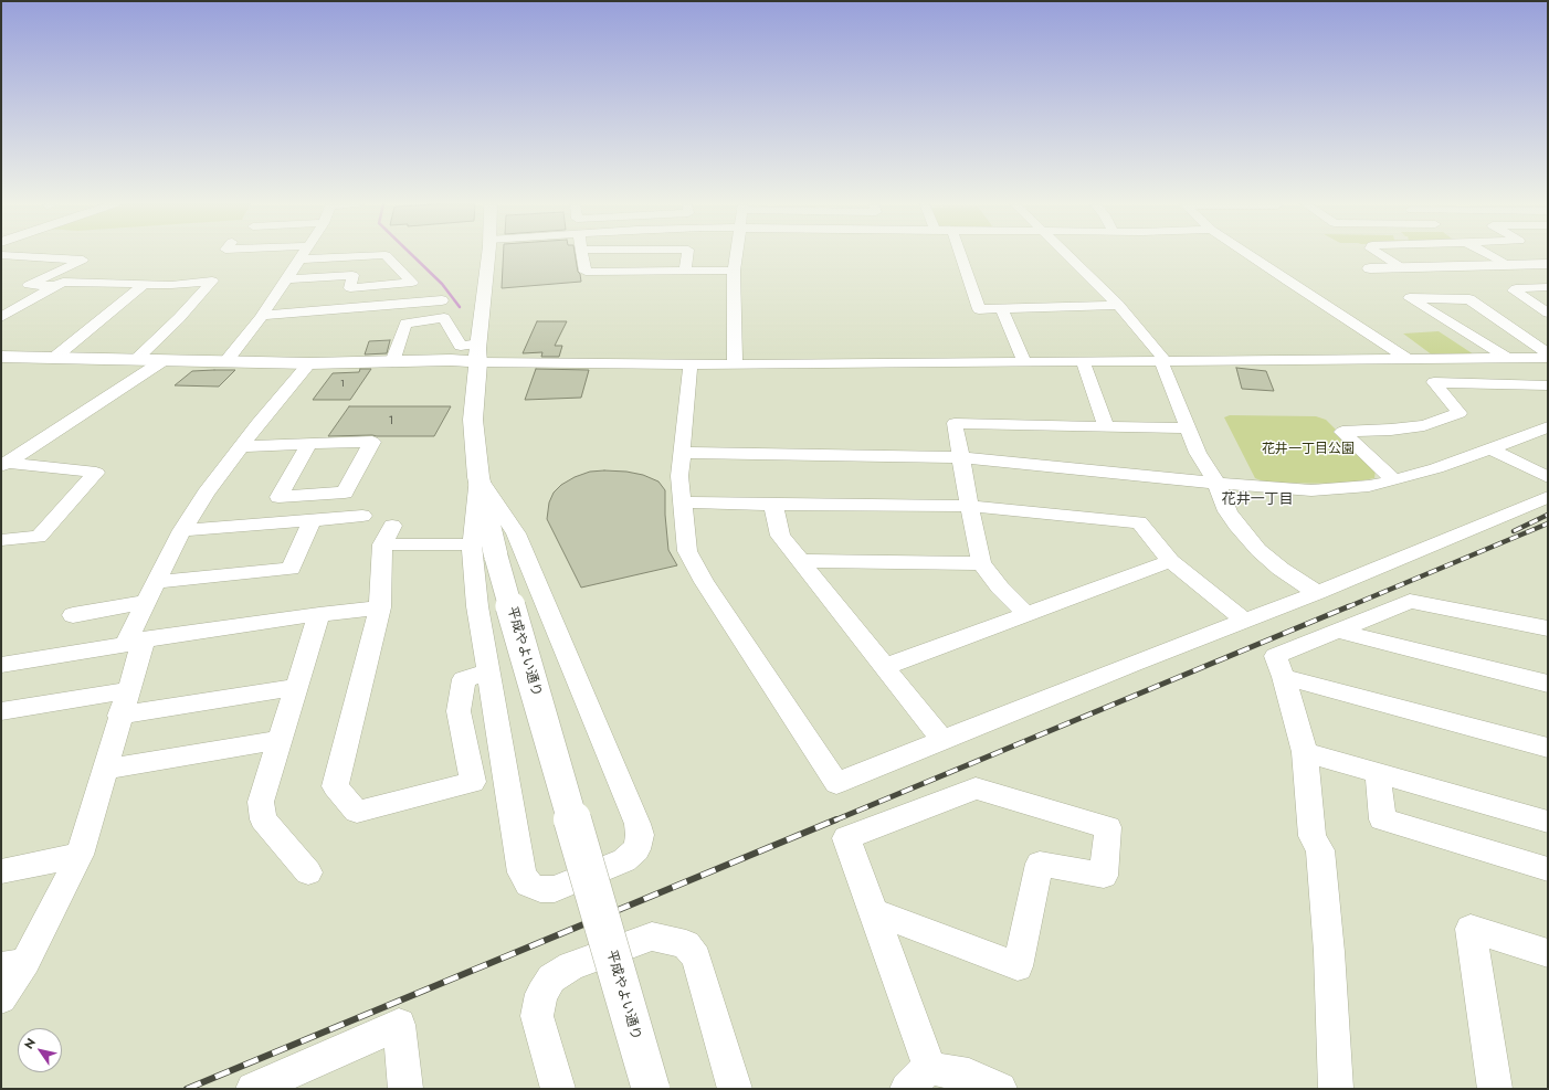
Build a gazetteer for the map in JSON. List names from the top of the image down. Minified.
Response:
{"streets":{"street":["平成やよい通り"]},"districts":["花井一丁目"],"parks":["花井一丁目公園"],"house_numbers":["1","1"],"north":"top left"}
